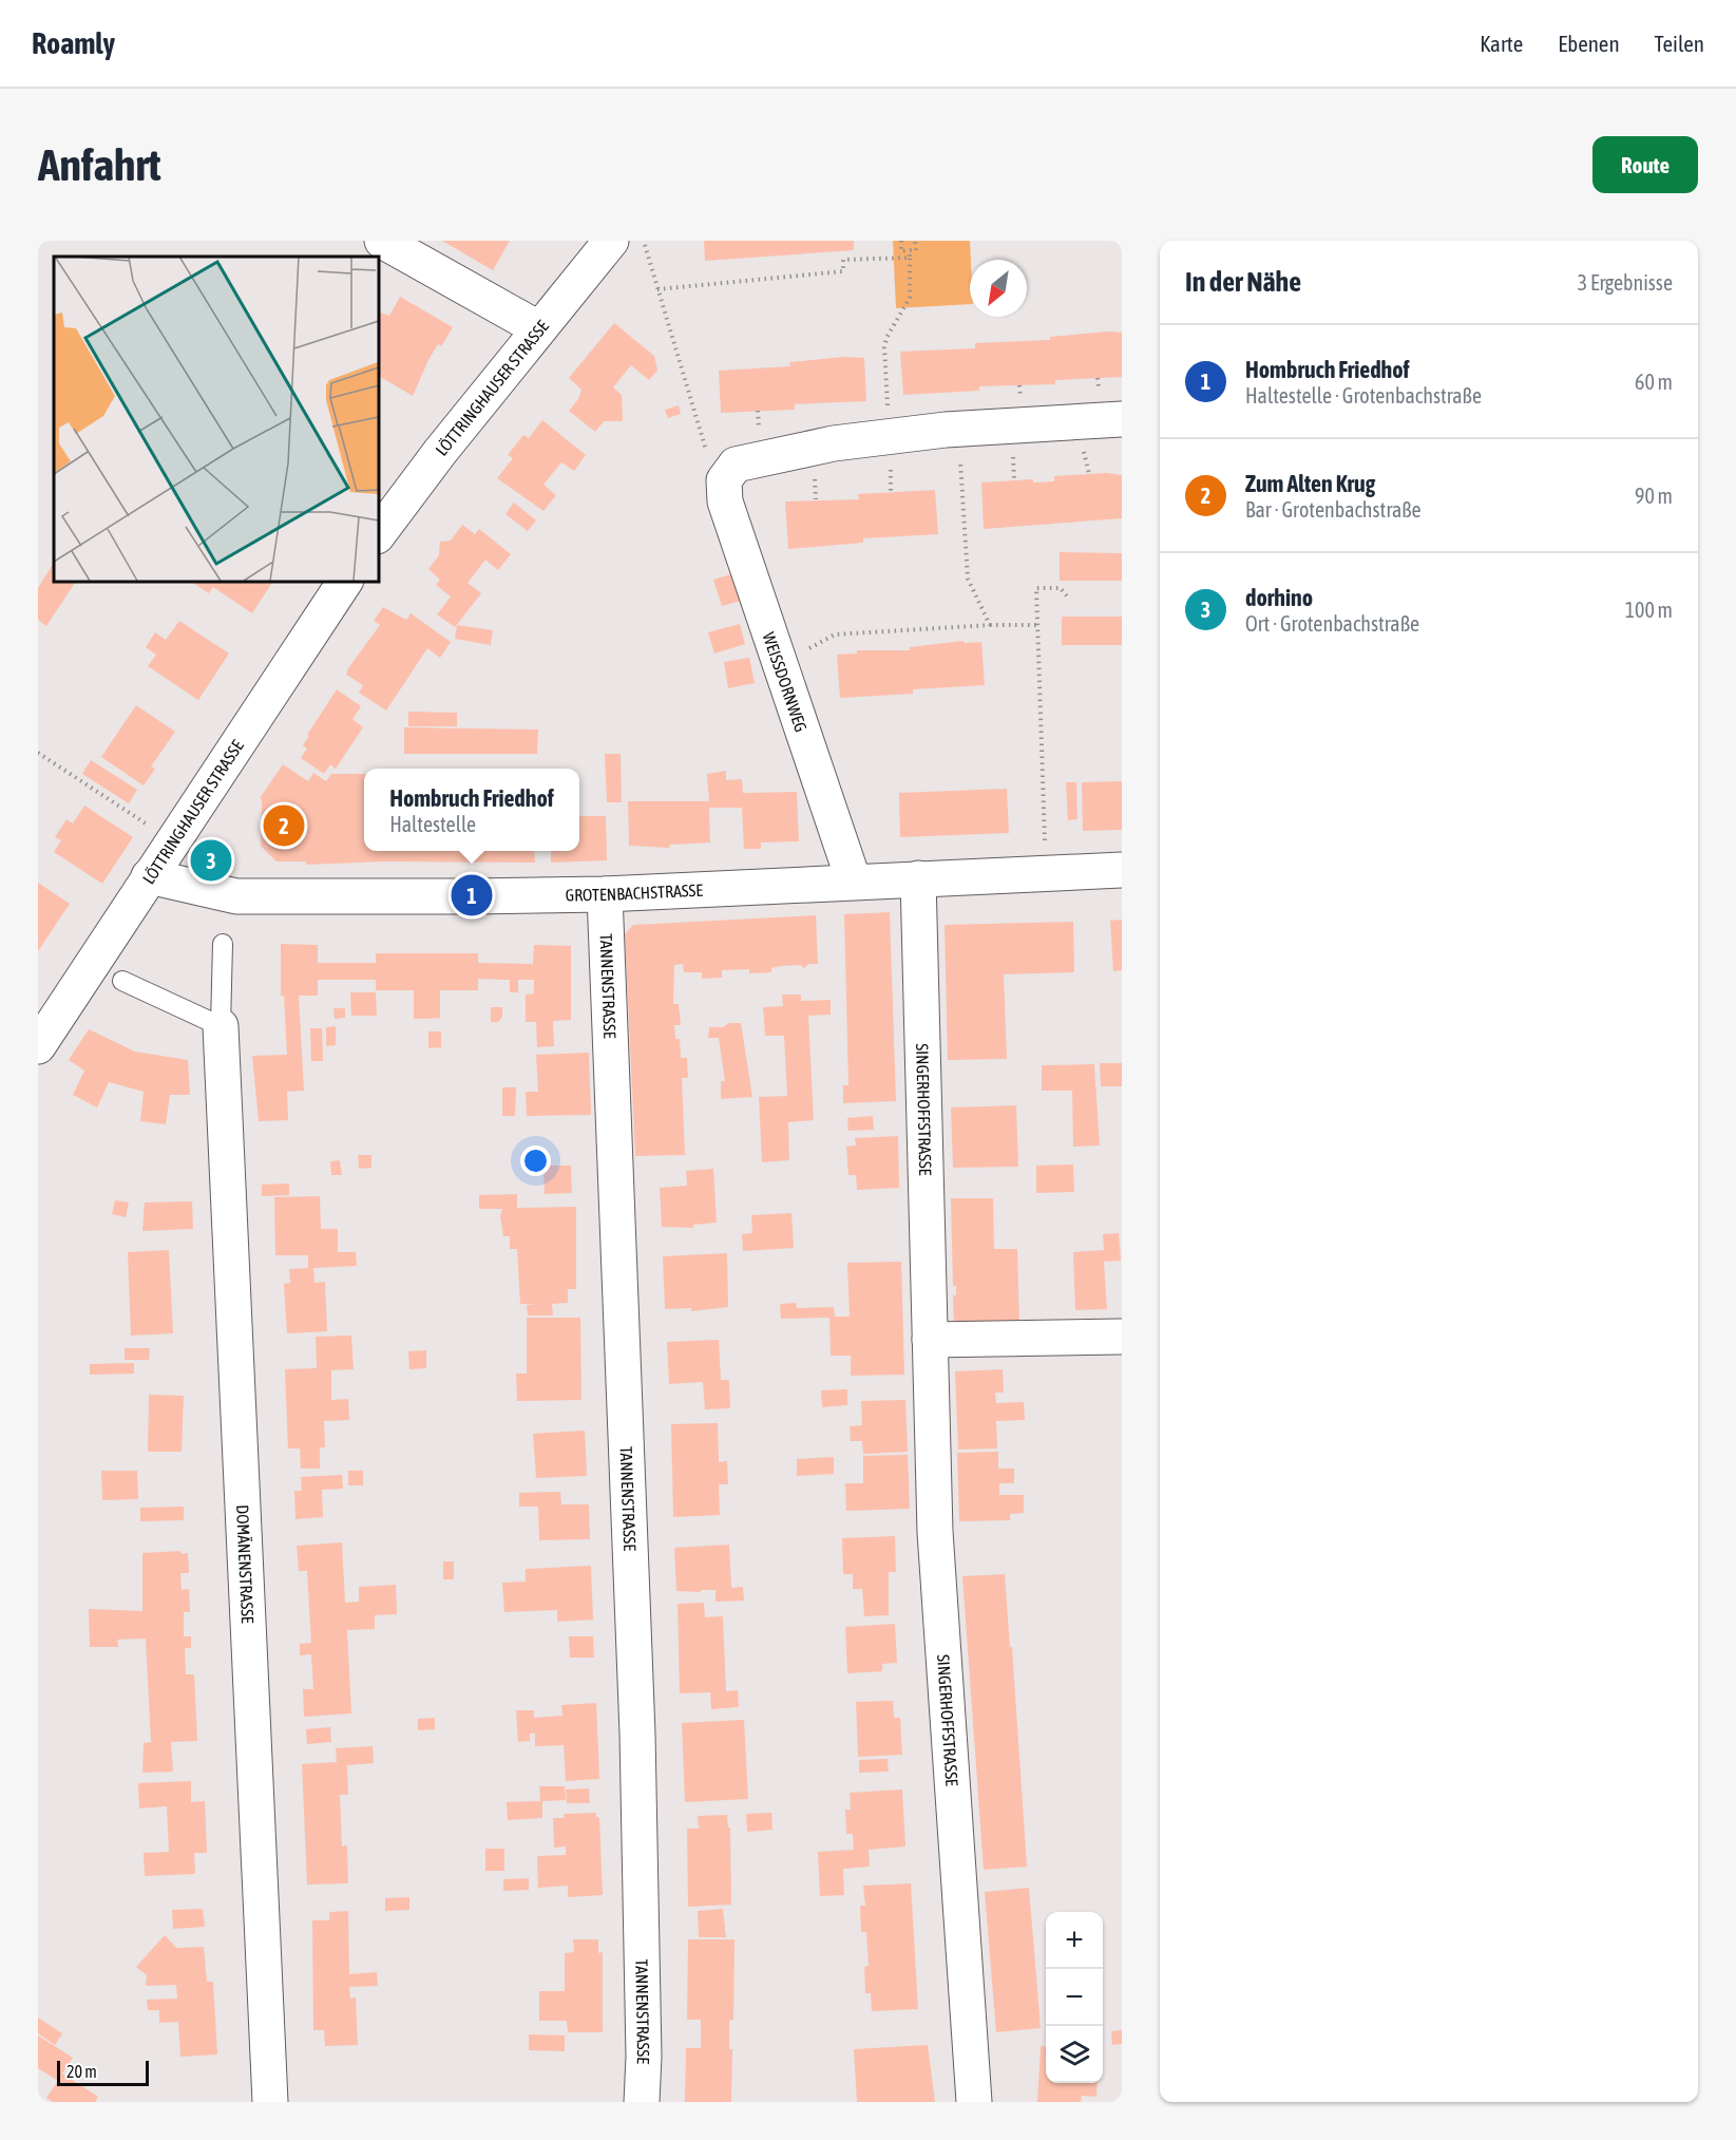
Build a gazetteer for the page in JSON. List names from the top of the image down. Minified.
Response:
{"streets":{"street":["LÖTTRINGHAUSER STRASSE","WEISSDORNWEG","GROTENBACHSTRASSE","TANNENSTRASSE","SINGERHOFFSTRASSE","DOMÄNENSTRASSE"]},"crossings":[["LÖTTRINGHAUSER STRASSE","GROTENBACHSTRASSE"],["WEISSDORNWEG","GROTENBACHSTRASSE"],["GROTENBACHSTRASSE","TANNENSTRASSE"],["GROTENBACHSTRASSE","SINGERHOFFSTRASSE"]],"scale_bar":"20 m","north":"bottom left","page":{"header":"Roamly","nav":["Karte","Ebenen","Teilen"],"buttons":"Route","title":"Anfahrt","heading":["In der Nähe","3 Ergebnisse"],"list":[{"mark":"1","name":"Hombruch Friedhof","note":"Haltestelle · Grotenbachstraße","value":"60 m"},{"mark":"2","name":"Zum Alten Krug","note":"Bar · Grotenbachstraße","value":"90 m"},{"mark":"3","name":"dorhino","note":"Ort · Grotenbachstraße","value":"100 m"}],"popup":["Hombruch Friedhof","Haltestelle"],"pins":["2","3","1"],"map_buttons":["+","−"],"scale":"20 m"}}
